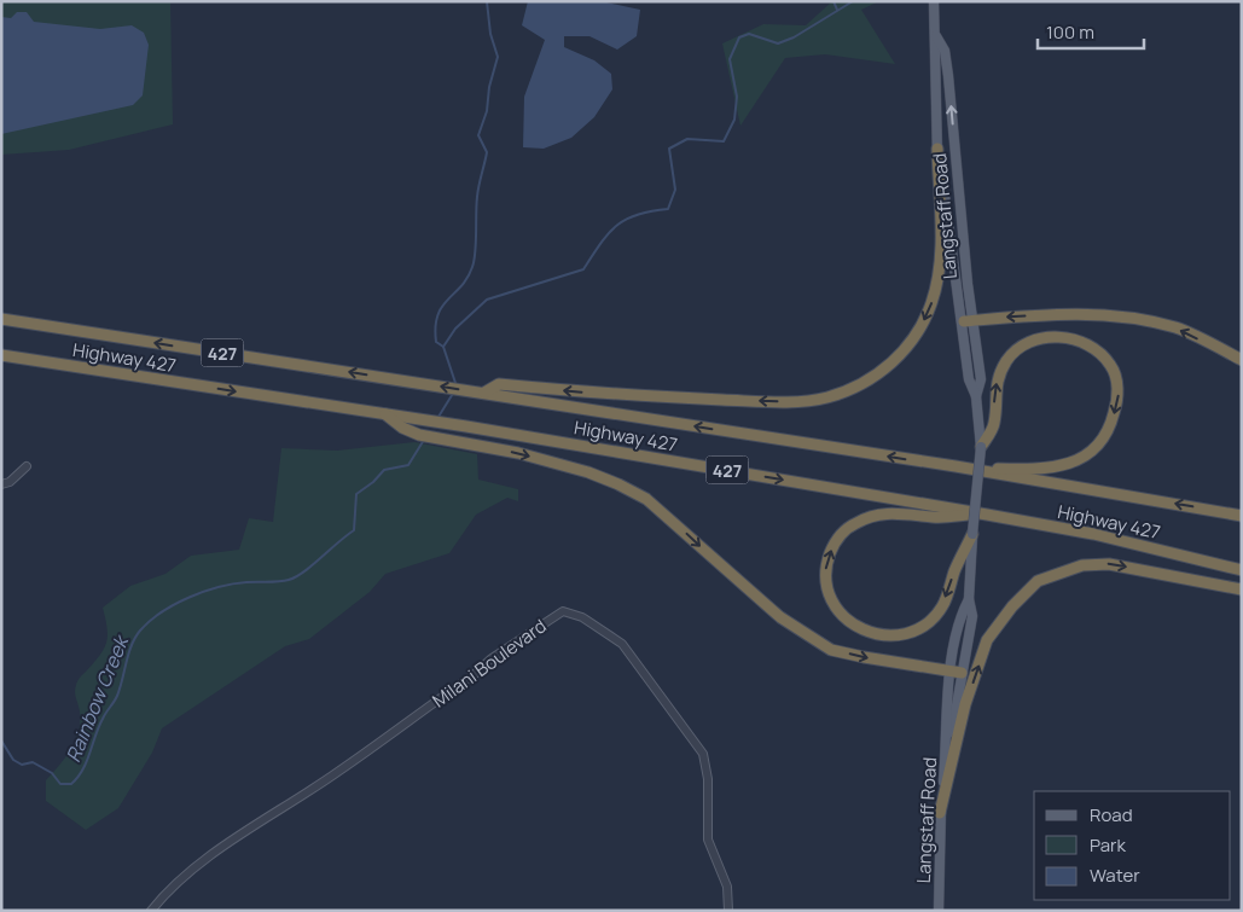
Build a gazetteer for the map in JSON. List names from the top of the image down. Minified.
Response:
{"streets":{"highway":["427","Highway 427"],"main road":["Langstaff Road"],"street":["Milani Boulevard"]},"water":["Rainbow Creek"],"legend":["Road","Park","Water"],"scale_bar":"100 m"}
